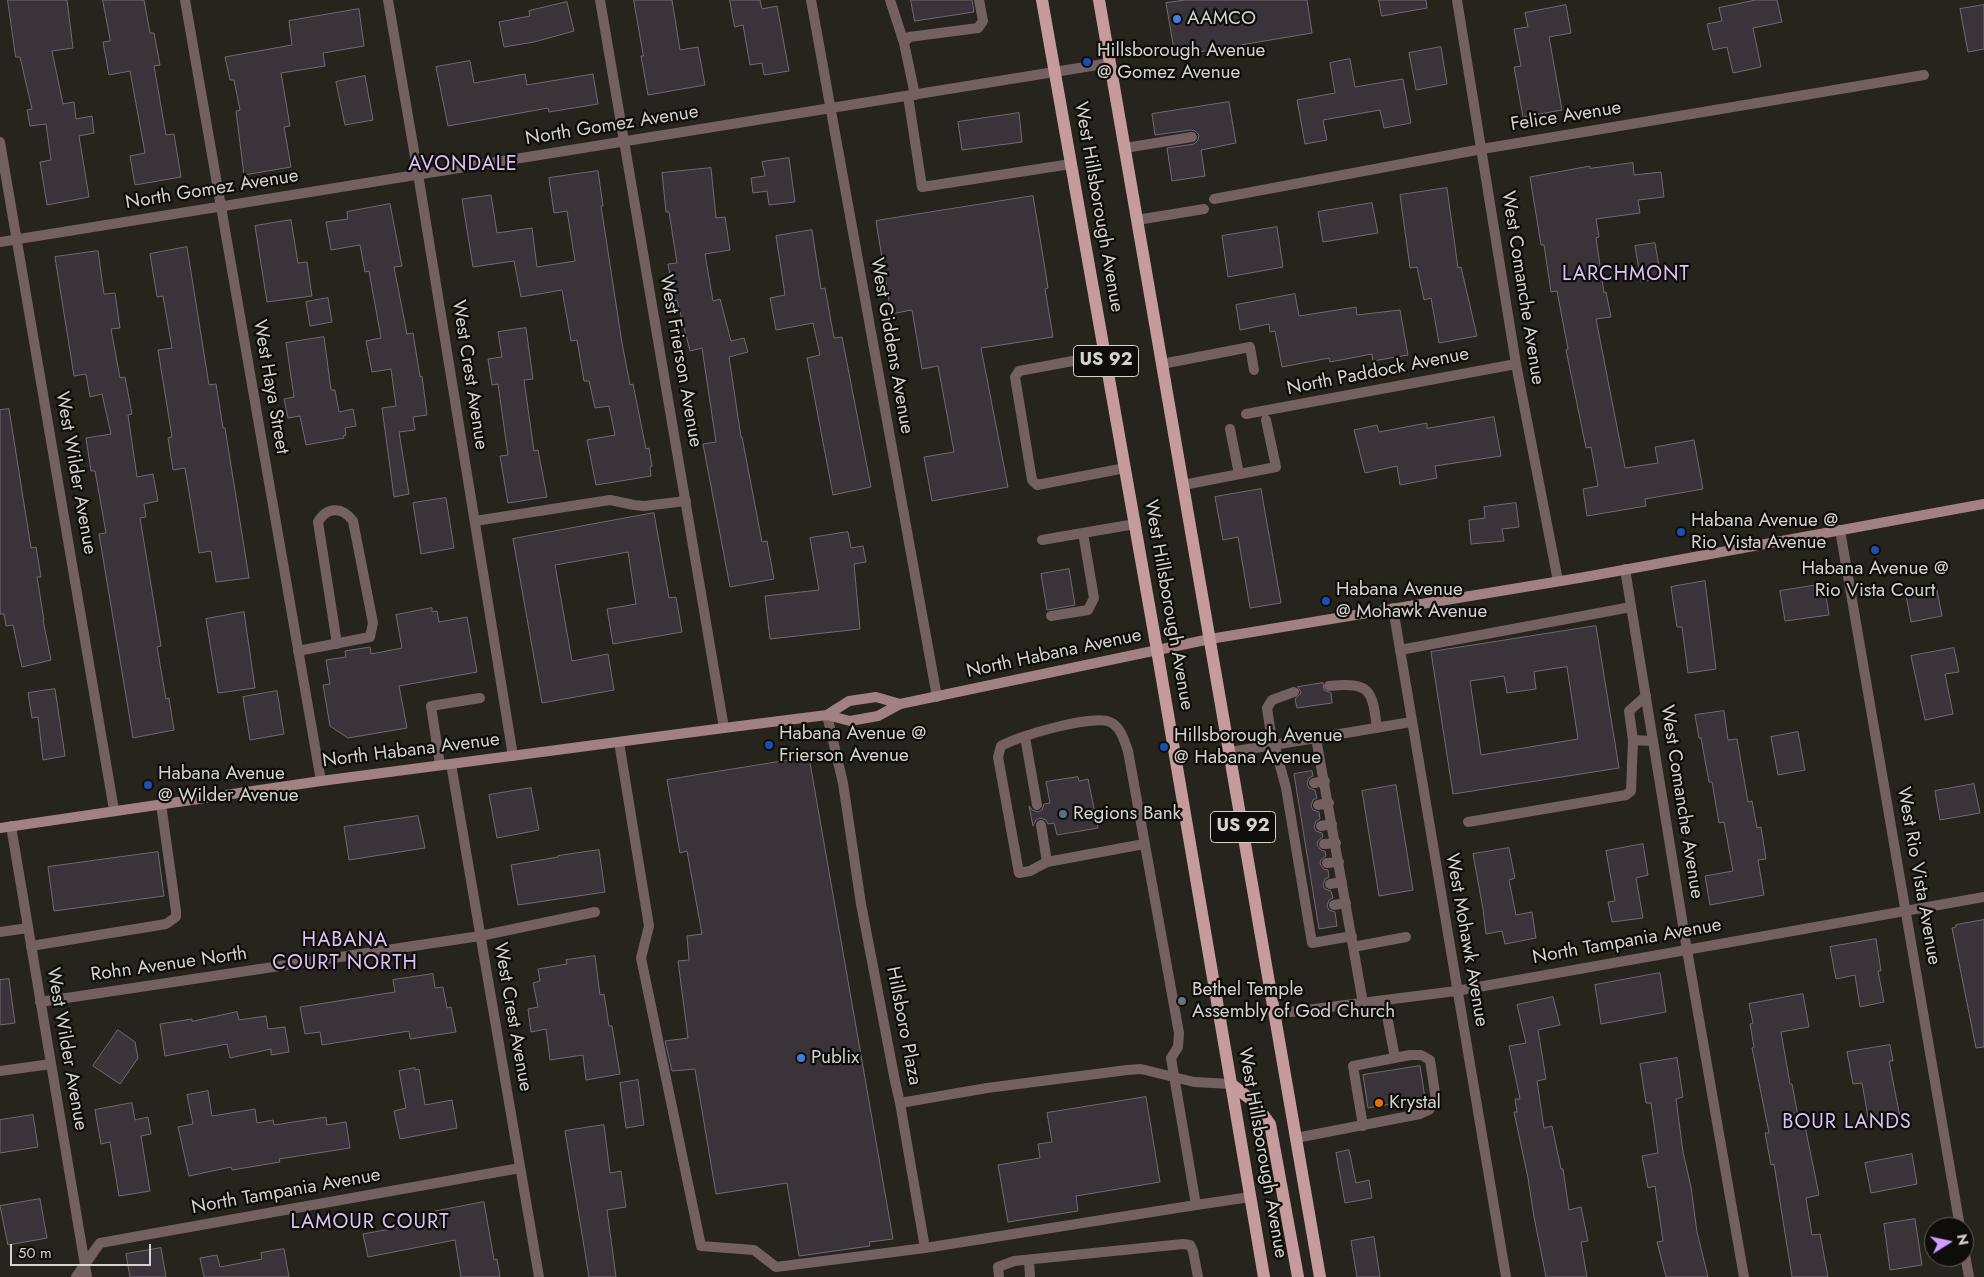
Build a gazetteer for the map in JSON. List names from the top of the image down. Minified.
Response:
{"streets":{"main road":["West Hillsborough Avenue","US 92"],"street":["Felice Avenue","North Gomez Avenue","West Comanche Avenue","West Giddens Avenue","West Frierson Avenue","North Paddock Avenue","West Crest Avenue","West Haya Street","West Wilder Avenue","North Habana Avenue","West Rio Vista Avenue","West Mohawk Avenue","North Tampania Avenue","Rohn Avenue North","Hillsboro Plaza"]},"crossings":[["Felice Avenue","West Comanche Avenue"],["North Gomez Avenue","West Hillsborough Avenue"],["North Gomez Avenue","West Giddens Avenue"],["North Gomez Avenue","West Frierson Avenue"],["North Gomez Avenue","West Crest Avenue"],["North Gomez Avenue","West Haya Street"],["North Gomez Avenue","West Wilder Avenue"],["West Hillsborough Avenue","North Habana Avenue"],["West Hillsborough Avenue","North Tampania Avenue"],["West Hillsborough Avenue","Hillsboro Plaza"],["West Comanche Avenue","North Paddock Avenue"],["West Comanche Avenue","North Habana Avenue"],["West Comanche Avenue","North Tampania Avenue"],["West Giddens Avenue","North Habana Avenue"],["West Frierson Avenue","North Habana Avenue"],["West Crest Avenue","North Habana Avenue"],["West Crest Avenue","North Tampania Avenue"],["West Crest Avenue","Rohn Avenue North"],["West Haya Street","North Habana Avenue"],["West Wilder Avenue","North Habana Avenue"],["West Wilder Avenue","North Tampania Avenue"],["West Wilder Avenue","Rohn Avenue North"],["North Habana Avenue","West Rio Vista Avenue"],["North Habana Avenue","West Mohawk Avenue"],["North Habana Avenue","Hillsboro Plaza"],["West Rio Vista Avenue","North Tampania Avenue"],["West Mohawk Avenue","North Tampania Avenue"]],"districts":["AVONDALE","LARCHMONT","HABANA COURT NORTH","BOUR LANDS","LAMOUR COURT"],"places":["AAMCO","Hillsborough Avenue @ Gomez Avenue","Habana Avenue @ Rio Vista Avenue","Habana Avenue @ Rio Vista Court","Habana Avenue @ Mohawk Avenue","Habana Avenue @ Frierson Avenue","Hillsborough Avenue @ Habana Avenue","Habana Avenue @ Wilder Avenue","Regions Bank","Bethel Temple Assembly of God Church","Publix","Krystal"],"scale_bar":"50 m","north":"right"}
